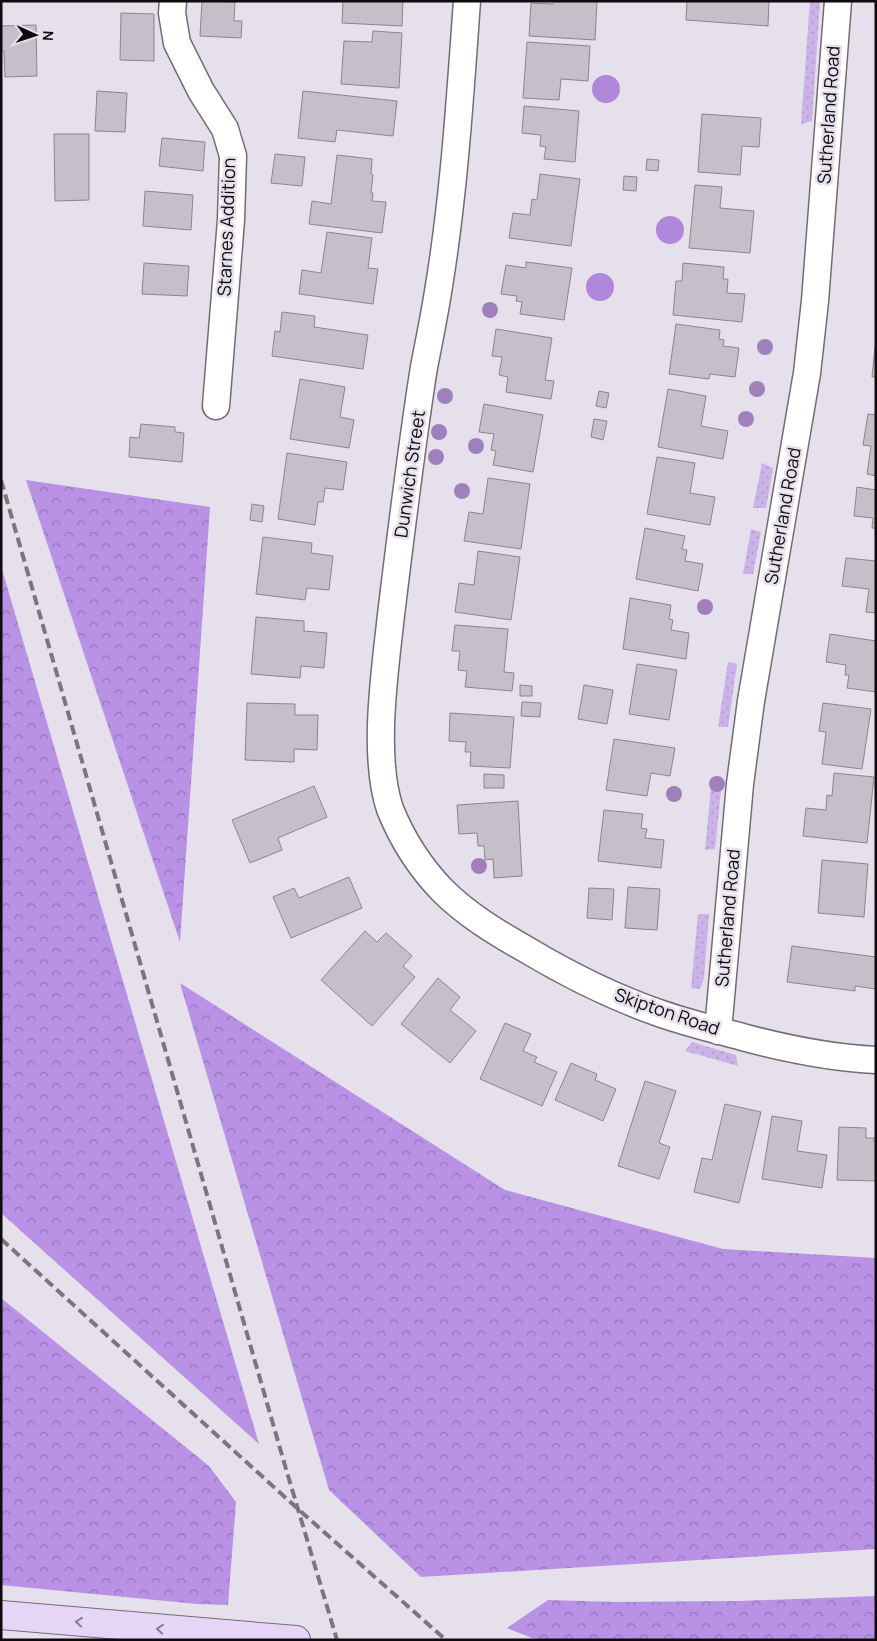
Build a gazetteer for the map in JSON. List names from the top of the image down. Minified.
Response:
{"streets":{"street":["Sutherland Road","Starnes Addition","Dunwich Street","Skipton Road"]},"crossings":[["Sutherland Road","Skipton Road"],["Dunwich Street","Skipton Road"]],"north":"right"}
